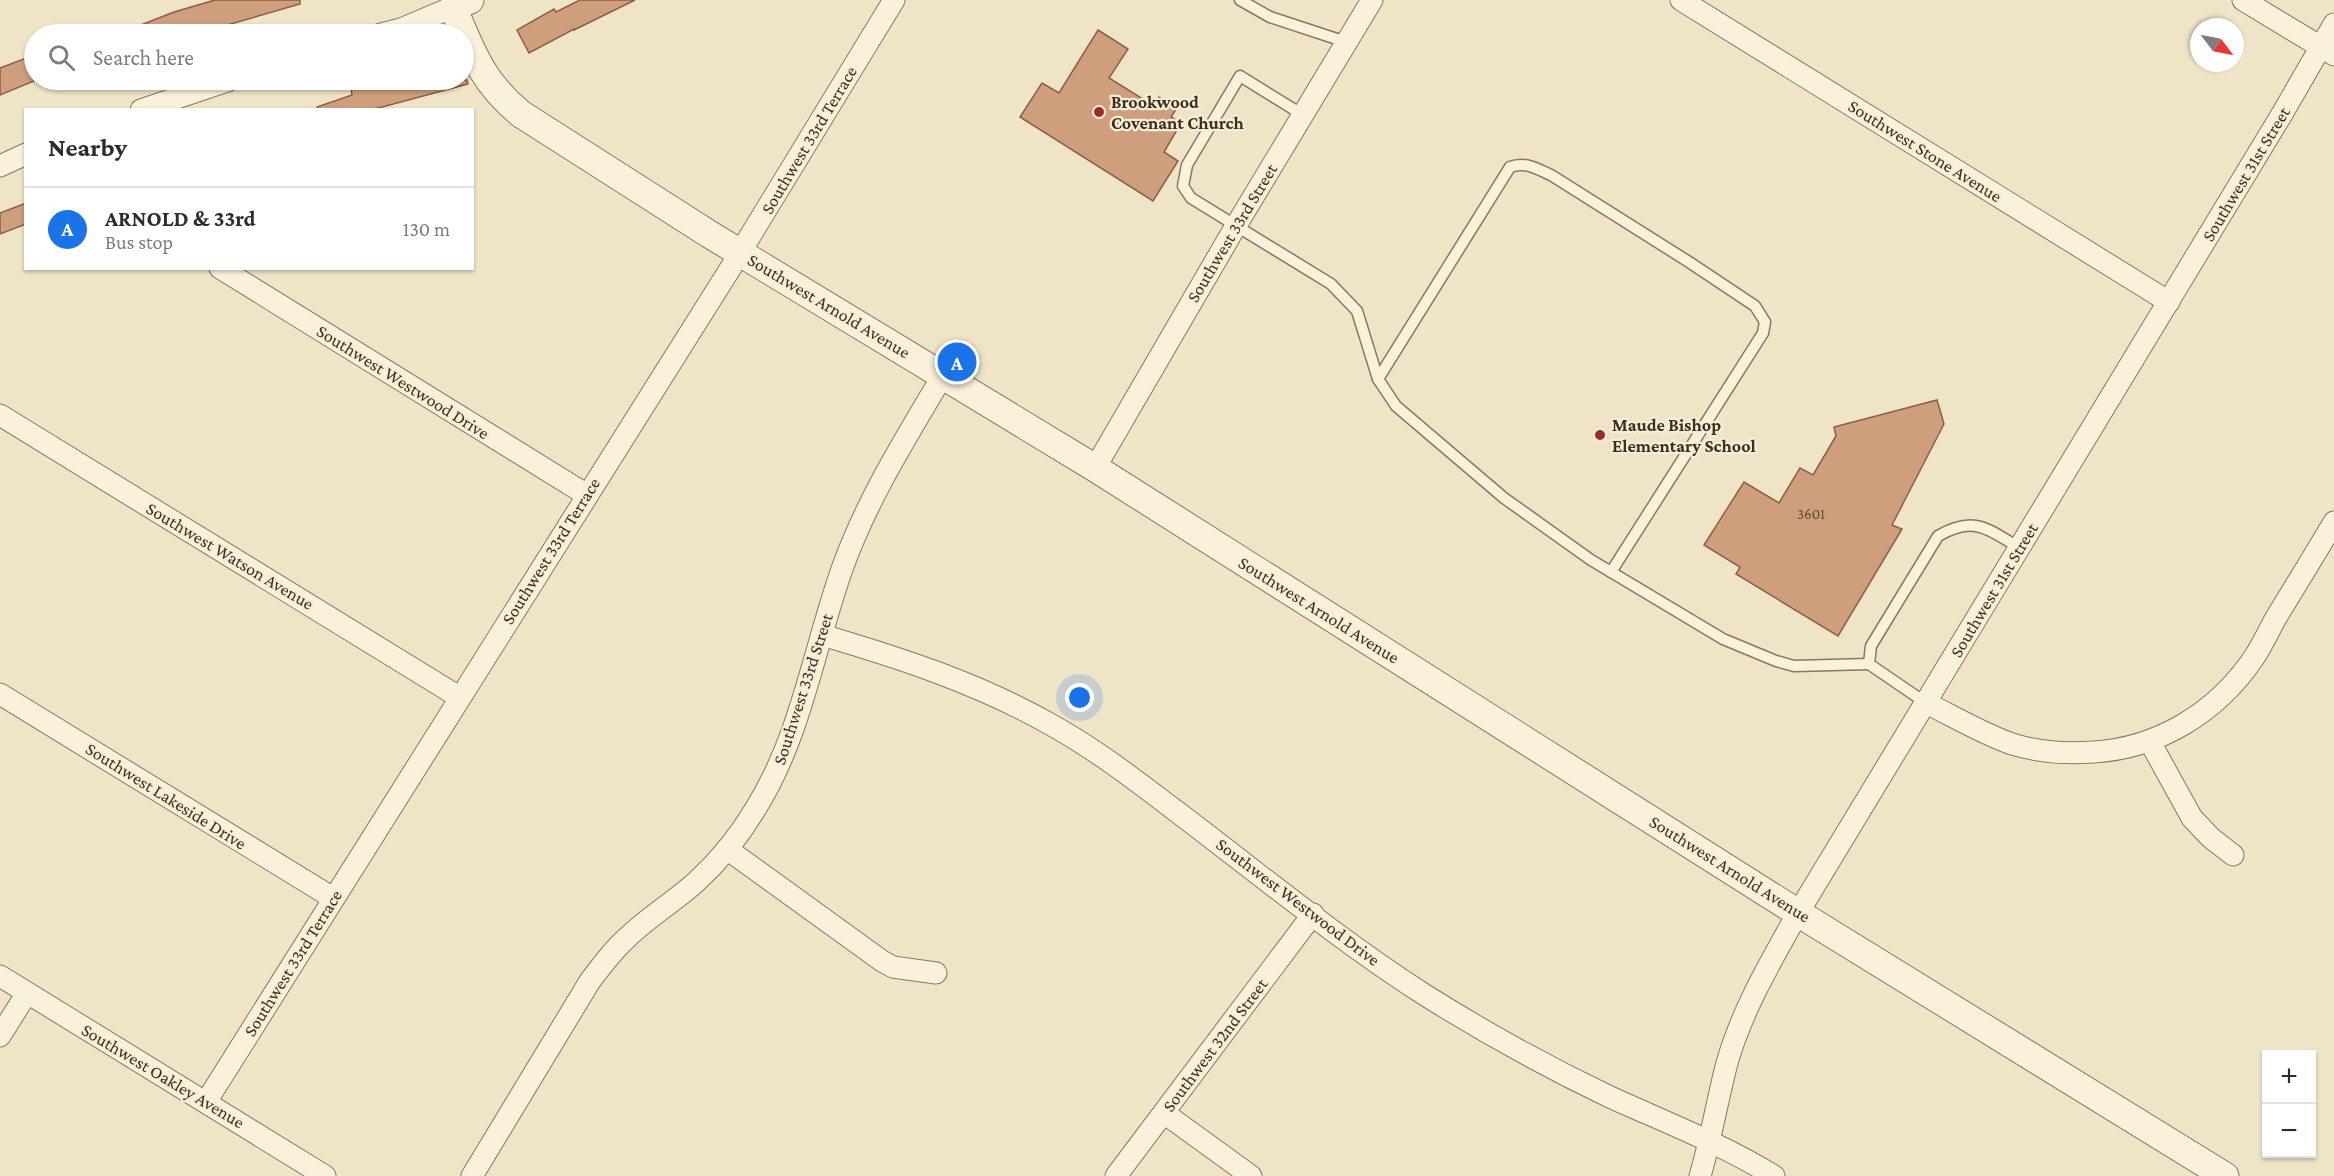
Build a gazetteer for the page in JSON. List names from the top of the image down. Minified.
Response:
{"streets":{"street":["Southwest 33rd Terrace","Southwest Stone Avenue","Southwest 31st Street","Southwest 33rd Street","Southwest Arnold Avenue","Southwest Westwood Drive","Southwest Watson Avenue","Southwest Lakeside Drive","Southwest 32nd Street","Southwest Oakley Avenue"]},"crossings":[["Southwest 33rd Terrace","Southwest Arnold Avenue"],["Southwest 33rd Terrace","Southwest Westwood Drive"],["Southwest 33rd Terrace","Southwest Watson Avenue"],["Southwest 33rd Terrace","Southwest Lakeside Drive"],["Southwest 33rd Terrace","Southwest Oakley Avenue"],["Southwest Stone Avenue","Southwest 31st Street"],["Southwest 31st Street","Southwest Arnold Avenue"],["Southwest 31st Street","Southwest Westwood Drive"],["Southwest 33rd Street","Southwest Arnold Avenue"],["Southwest 33rd Street","Southwest Westwood Drive"],["Southwest Westwood Drive","Southwest 32nd Street"]],"places":["Brookwood Covenant Church","Maude Bishop Elementary School"],"house_numbers":["3601"],"north":"bottom right","page":{"search":"Search here","heading":"Nearby","list":[{"mark":"A","name":"ARNOLD & 33rd","note":"Bus stop","value":"130 m"}],"pins":"A","map_buttons":["+","−"]}}
